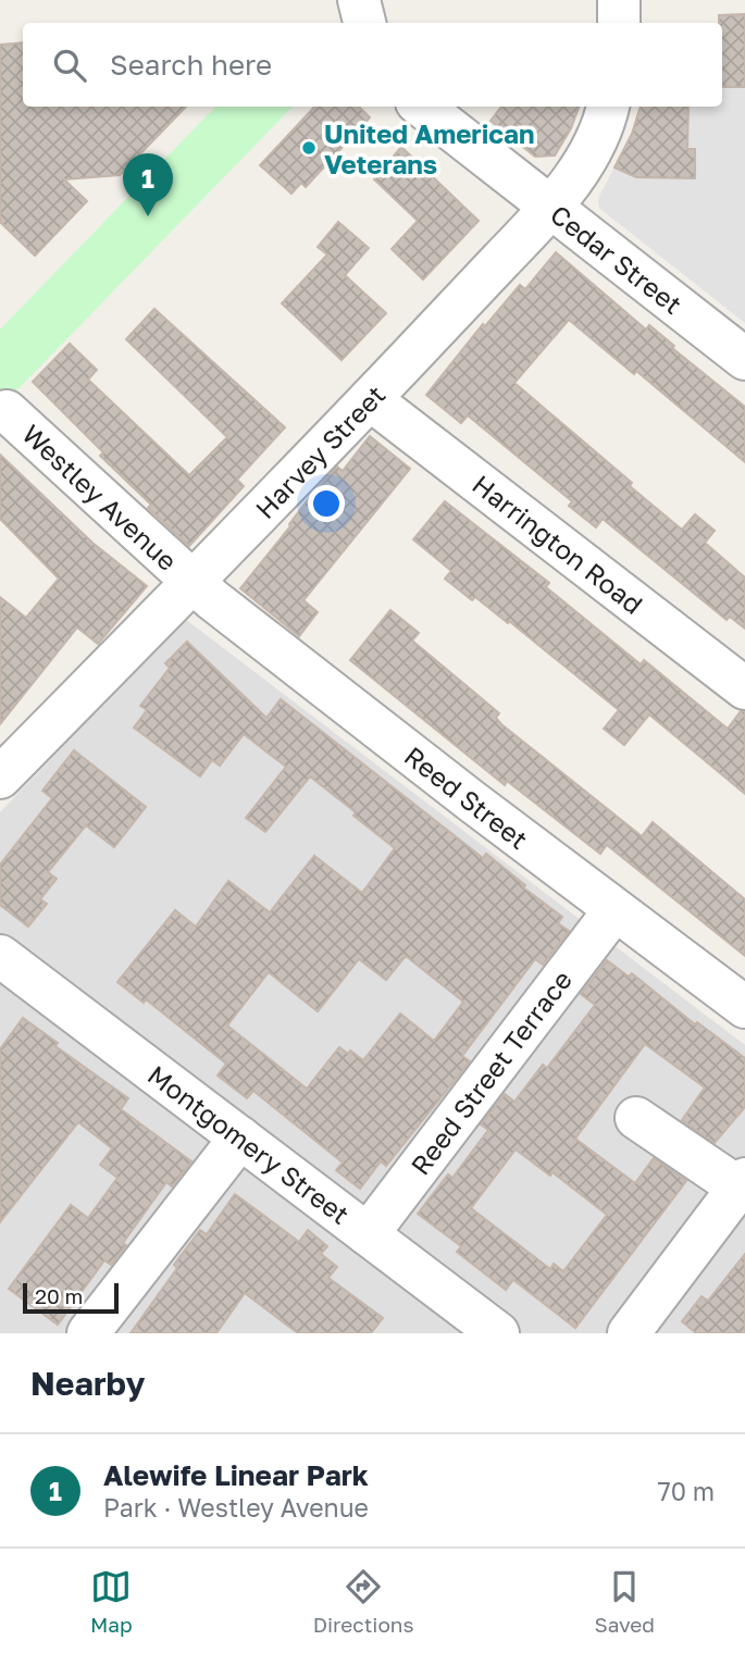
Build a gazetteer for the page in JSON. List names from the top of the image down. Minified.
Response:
{"streets":{"street":["Cedar Street","Harvey Street","Westley Avenue","Harrington Road","Reed Street","Reed Street Terrace","Montgomery Street"]},"crossings":[["Cedar Street","Harvey Street"],["Harvey Street","Westley Avenue"],["Harvey Street","Harrington Road"],["Harvey Street","Reed Street"],["Westley Avenue","Reed Street"],["Reed Street","Reed Street Terrace"],["Reed Street Terrace","Montgomery Street"]],"places":["United American Veterans"],"scale_bar":"20 m","page":{"search":"Search here","pins":"1","scale":"20 m","heading":"Nearby","list":[{"mark":"1","name":"Alewife Linear Park","note":"Park · Westley Avenue","value":"70 m"}],"nav":["Map","Directions","Saved"]}}
